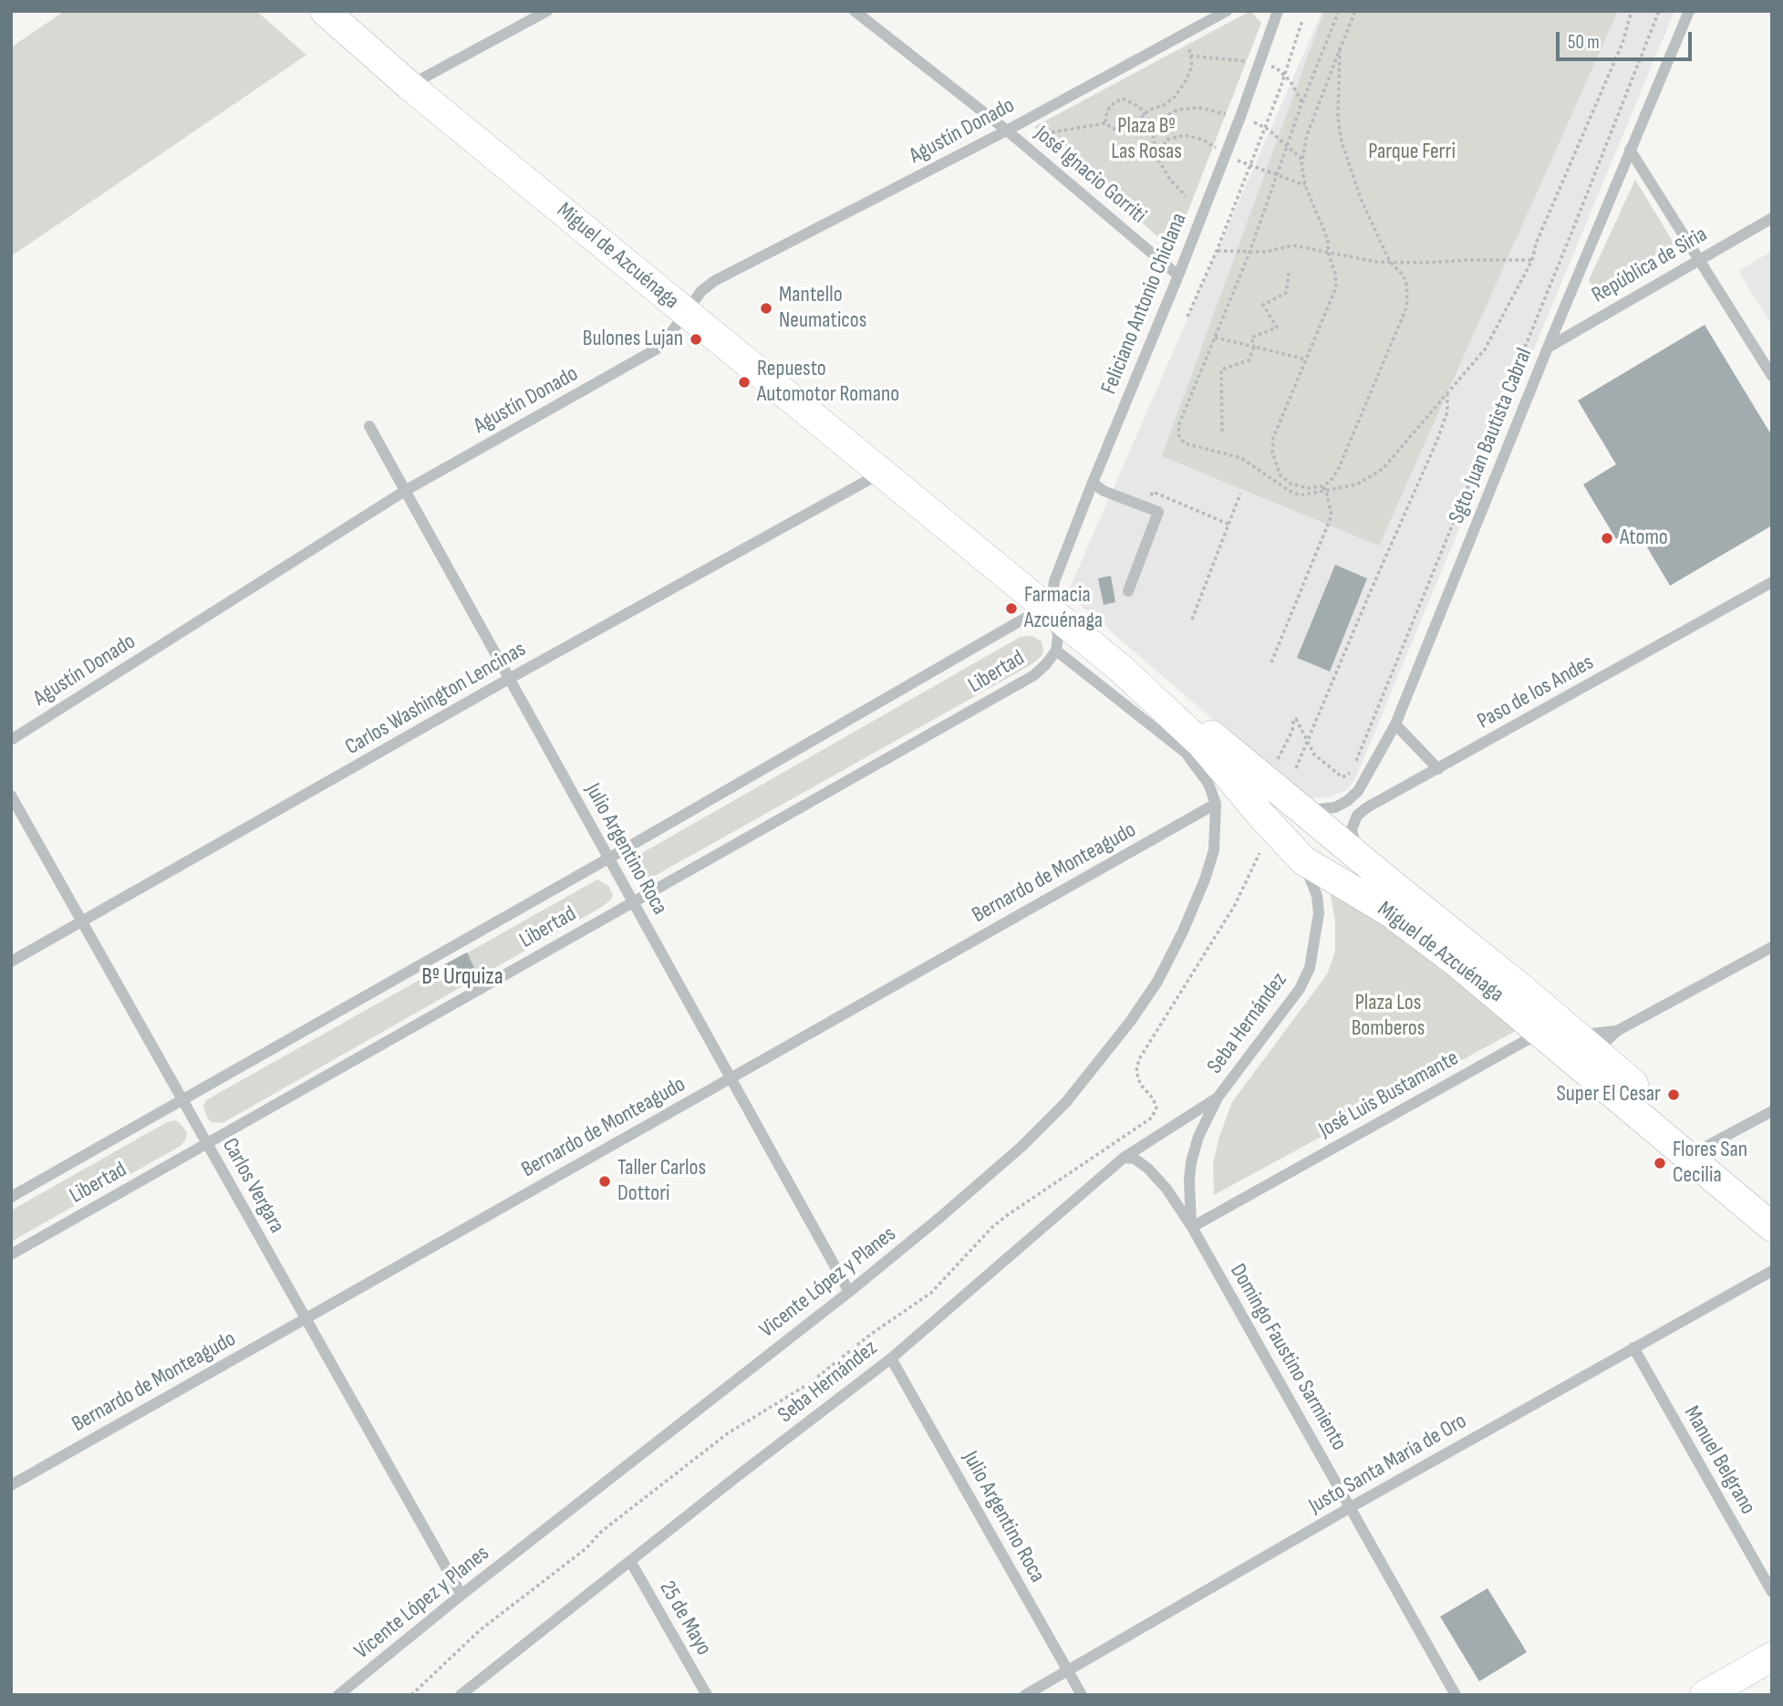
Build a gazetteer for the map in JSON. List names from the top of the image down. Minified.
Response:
{"streets":{"main road":["Miguel de Azcuénaga"],"street":["Agustín Donado","José Ignacio Gorriti","República de Siria","Feliciano Antonio Chiclana","Sgto. Juan Bautista Cabral","Libertad","Paso de los Andes","Carlos Washington Lencinas","Julio Argentino Roca","Bernardo de Monteagudo","Seba Hernández","José Luis Bustamante","Carlos Vergara","Vicente López y Planes","Domingo Faustino Sarmiento","Manuel Belgrano","Justo Santa María de Oro","25 de Mayo"]},"crossings":[["Agustín Donado","José Ignacio Gorriti"],["Agustín Donado","Miguel de Azcuénaga"],["Agustín Donado","Julio Argentino Roca"],["José Ignacio Gorriti","Feliciano Antonio Chiclana"],["Miguel de Azcuénaga","Feliciano Antonio Chiclana"],["Miguel de Azcuénaga","Sgto. Juan Bautista Cabral"],["Miguel de Azcuénaga","Libertad"],["Miguel de Azcuénaga","Paso de los Andes"],["Miguel de Azcuénaga","Carlos Washington Lencinas"],["Miguel de Azcuénaga","Seba Hernández"],["Miguel de Azcuénaga","José Luis Bustamante"],["República de Siria","Sgto. Juan Bautista Cabral"],["Feliciano Antonio Chiclana","Libertad"],["Libertad","Julio Argentino Roca"],["Libertad","Carlos Vergara"],["Carlos Washington Lencinas","Julio Argentino Roca"],["Carlos Washington Lencinas","Carlos Vergara"],["Julio Argentino Roca","Bernardo de Monteagudo"],["Julio Argentino Roca","Seba Hernández"],["Julio Argentino Roca","Vicente López y Planes"],["Julio Argentino Roca","Justo Santa María de Oro"],["Bernardo de Monteagudo","Carlos Vergara"],["Bernardo de Monteagudo","Vicente López y Planes"],["Seba Hernández","José Luis Bustamante"],["Seba Hernández","Domingo Faustino Sarmiento"],["Seba Hernández","25 de Mayo"],["José Luis Bustamante","Domingo Faustino Sarmiento"],["Carlos Vergara","Vicente López y Planes"],["Domingo Faustino Sarmiento","Justo Santa María de Oro"],["Manuel Belgrano","Justo Santa María de Oro"]],"districts":["Bº Urquiza"],"parks":["Plaza Bº Las Rosas","Parque Ferri","Plaza Los Bomberos"],"places":["Mantello Neumaticos","Bulones Lujan","Repuesto Automotor Romano","Atomo","Farmacia Azcuénaga","Super El Cesar","Flores San Cecilia","Taller Carlos Dottori"],"scale_bar":"50 m"}
